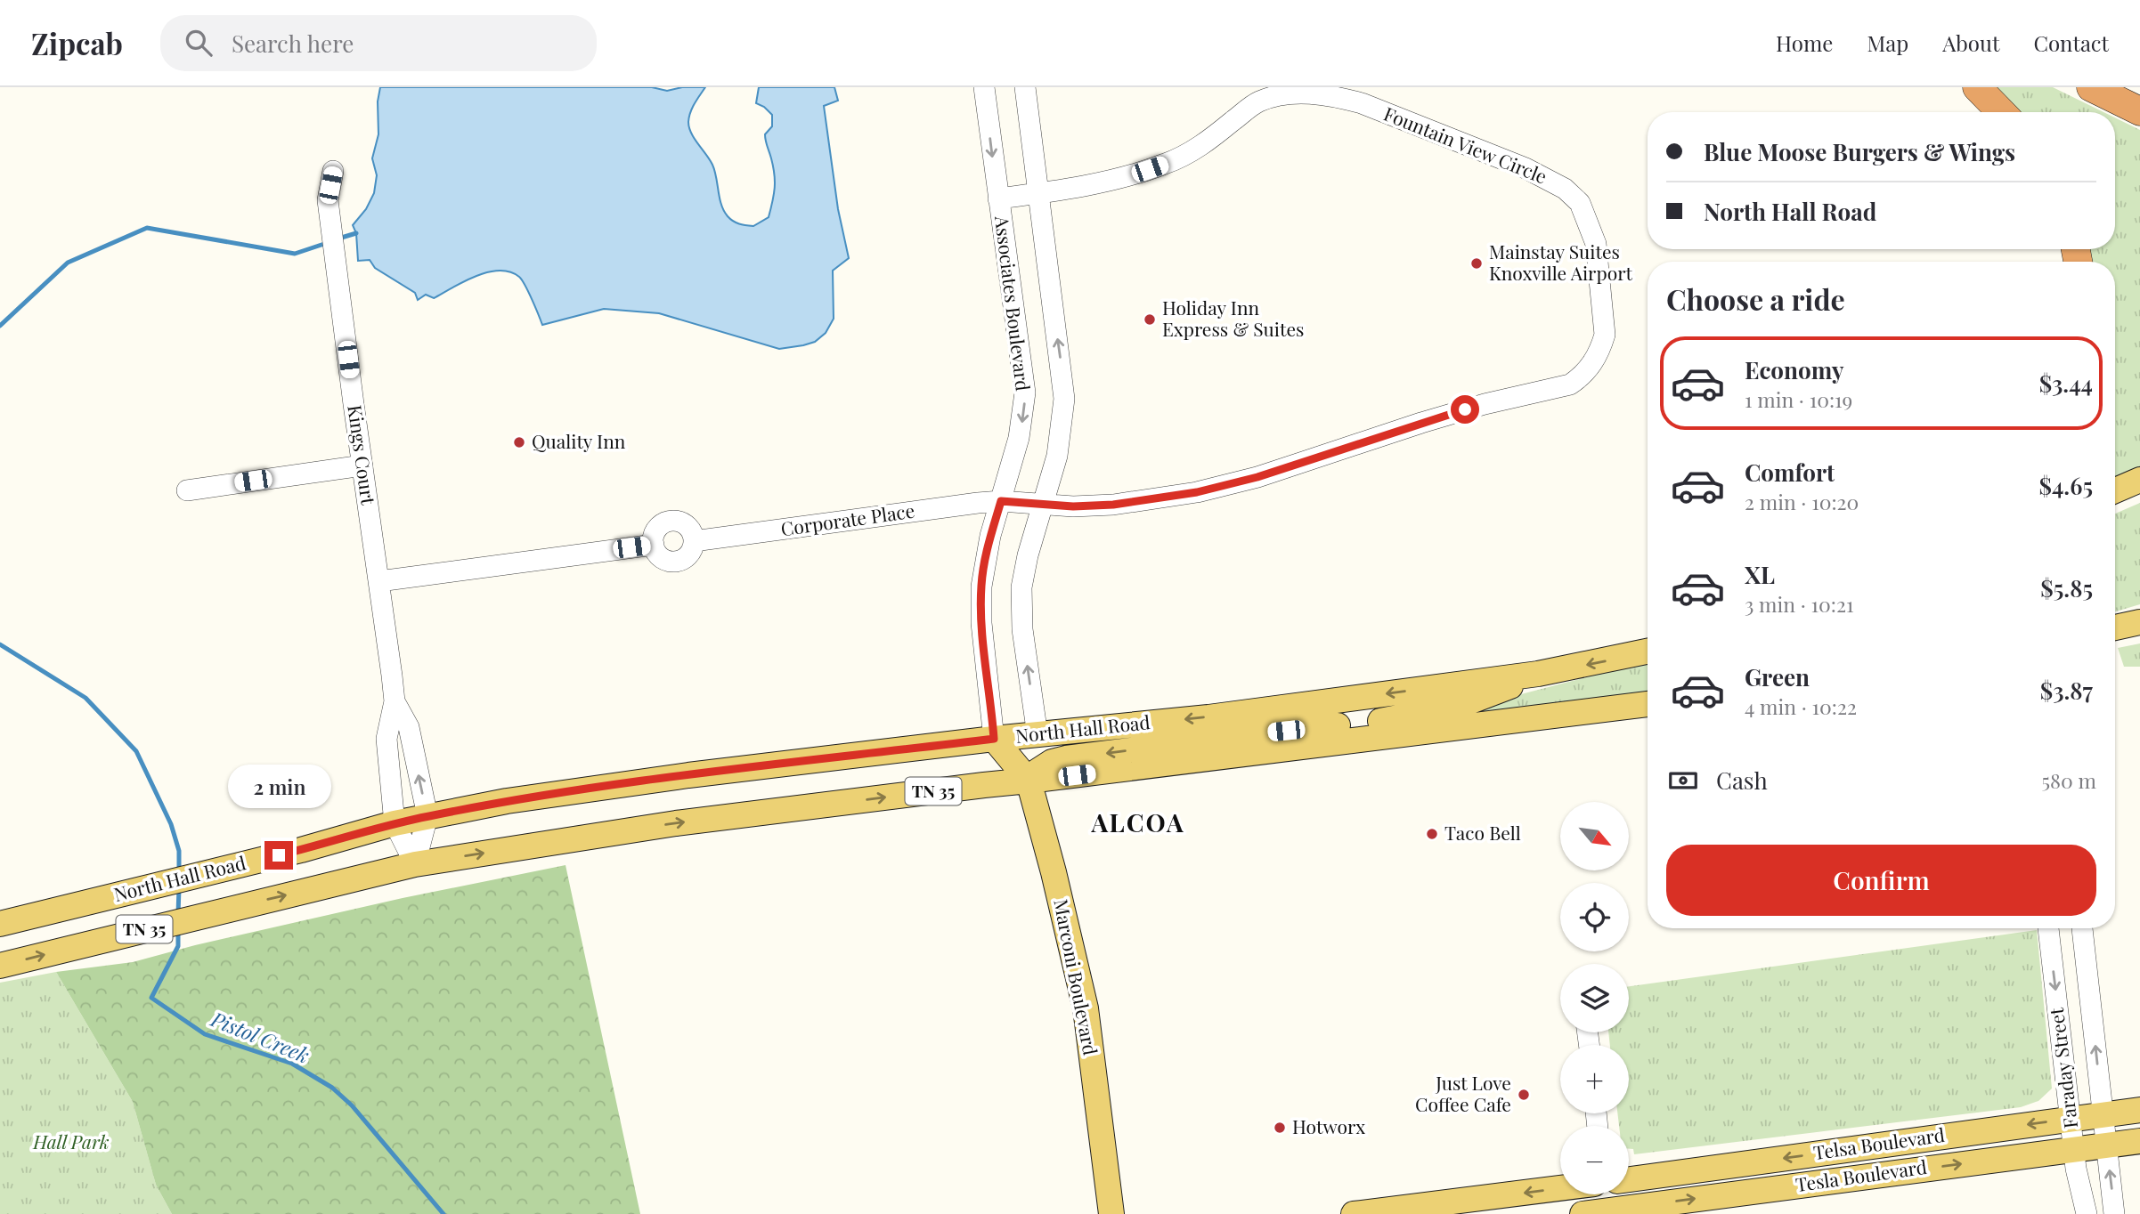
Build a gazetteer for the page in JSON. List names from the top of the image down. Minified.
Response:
{"streets":{"main road":["North Hall Road","TN 35","Marconi Boulevard","Telsa Boulevard","Tesla Boulevard"],"street":["Fountain View Circle","Associates Boulevard","Kings Court","Corporate Place","Faraday Street"]},"crossings":[["Fountain View Circle","Associates Boulevard"],["Fountain View Circle","Corporate Place"],["Associates Boulevard","Corporate Place"],["Associates Boulevard","North Hall Road"],["Associates Boulevard","Marconi Boulevard"],["Kings Court","North Hall Road"],["Kings Court","TN 35"],["North Hall Road","Marconi Boulevard"],["TN 35","Marconi Boulevard"],["Faraday Street","Telsa Boulevard"],["Faraday Street","Tesla Boulevard"]],"one_way":["Telsa Boulevard","Tesla Boulevard"],"districts":["ALCOA"],"water":["Pistol Creek"],"parks":["Hall Park"],"places":["Mainstay Suites Knoxville Airport","Holiday Inn Express & Suites","Quality Inn","Taco Bell","Just Love Coffee Cafe","Hotworx"],"north":"bottom right","page":{"header":"Zipcab","search":"Search here","nav":["Home","Map","About","Contact"],"banner":["Blue Moose Burgers & Wings","North Hall Road"],"heading":"Choose a ride","list":[{"name":"Economy","note":"1 min · 10:19","value":"$3.44"},{"name":"Comfort","note":"2 min · 10:20","value":"$4.65"},{"name":"XL","note":"3 min · 10:21","value":"$5.85"},{"name":"Green","note":"4 min · 10:22","value":"$3.87"}],"pay":["Cash","580 m"],"bubble":"2 min","map_buttons":["+","−"],"buttons":"Confirm"}}
